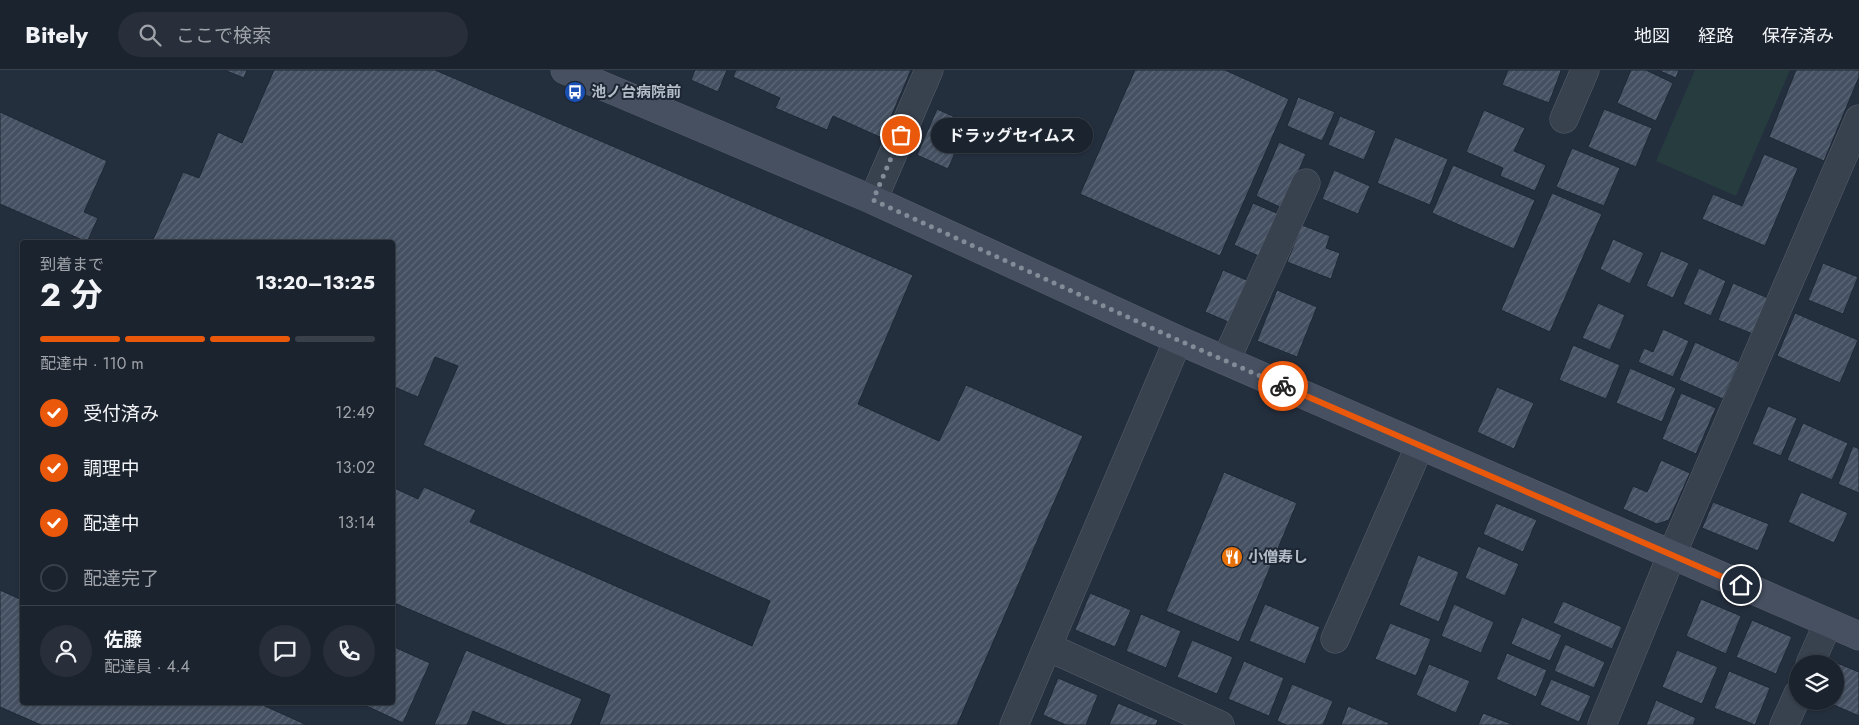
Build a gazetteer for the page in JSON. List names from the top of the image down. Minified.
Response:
{"places":{"bus stop":["池ノ台病院前"],"other":["ドラッグセイムス"],"restaurant":["小僧寿し"]},"page":{"header":"Bitely","search":"ここで検索","nav":["地図","経路","保存済み"],"bubble":"ドラッグセイムス","heading":["2 分","到着まで","13:20–13:25"],"panel":["佐藤","配達員 · 4.4"],"bar":"配達中 · 110 m","list":[["受付済み","12:49"],["調理中","13:02"],["配達中","13:14"],"配達完了"]}}
